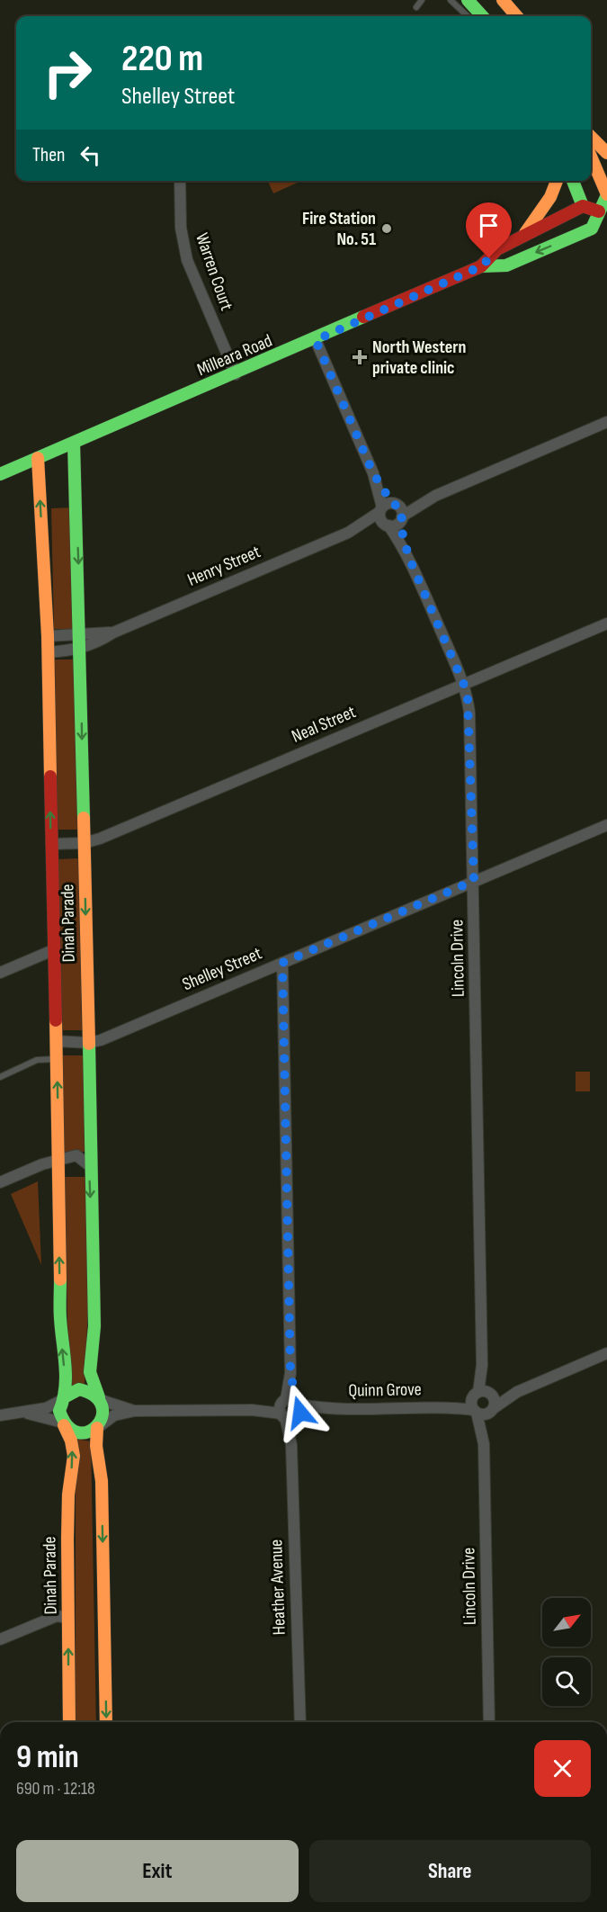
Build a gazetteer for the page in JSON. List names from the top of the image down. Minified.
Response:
{"streets":{"street":["Warren Court","Milleara Road","Henry Street","Neal Street","Dinah Parade","Lincoln Drive","Shelley Street","Quinn Grove","Heather Avenue"]},"crossings":[["Warren Court","Milleara Road"],["Milleara Road","Dinah Parade"],["Milleara Road","Lincoln Drive"],["Henry Street","Dinah Parade"],["Henry Street","Lincoln Drive"],["Neal Street","Dinah Parade"],["Neal Street","Lincoln Drive"],["Dinah Parade","Shelley Street"],["Dinah Parade","Quinn Grove"],["Lincoln Drive","Shelley Street"],["Lincoln Drive","Quinn Grove"],["Shelley Street","Heather Avenue"],["Quinn Grove","Heather Avenue"]],"places":{"other":["Fire Station No. 51"],"health":["North Western private clinic"]},"north":"top right","page":{"turn":["220 m","Shelley Street"],"then":"Then","heading":["9 min","690 m · 12:18"],"buttons":["Exit","Share"]}}
